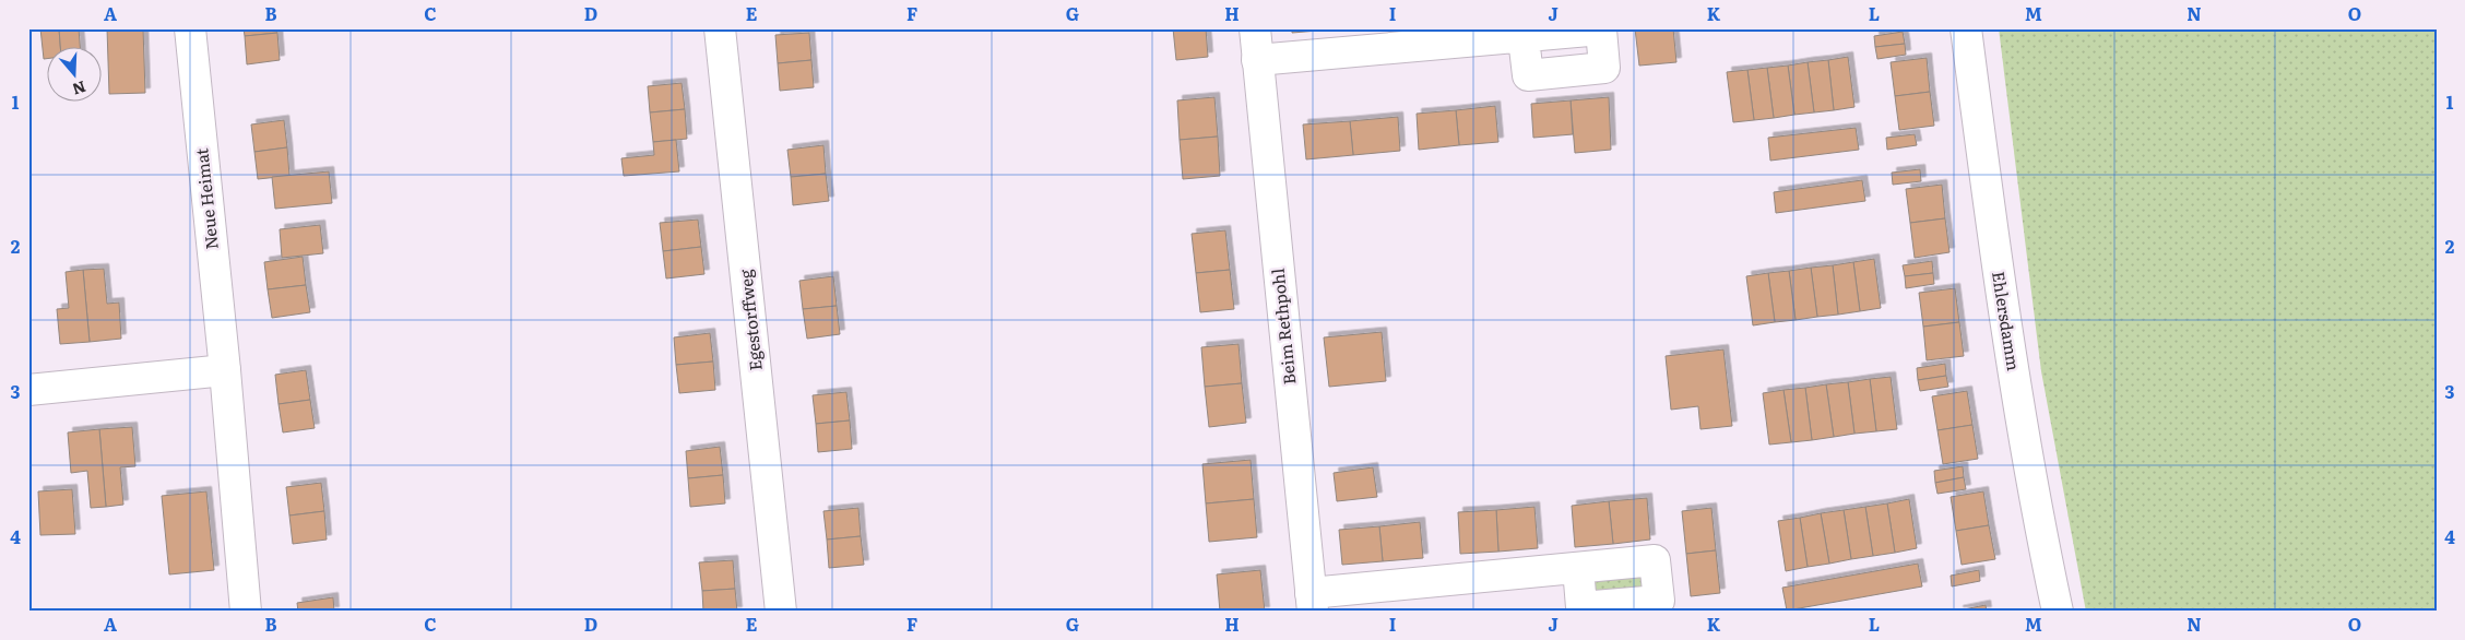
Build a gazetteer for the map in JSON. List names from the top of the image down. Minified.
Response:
{"streets":{"street":["Neue Heimat","Egestorffweg","Ehlersdamm","Beim Rethpohl"]},"north":"bottom","grid":{"columns":["A","B","C","D","E","F","G","H","I","J","K","L","M","N","O"],"rows":["1","2","3","4"]}}
